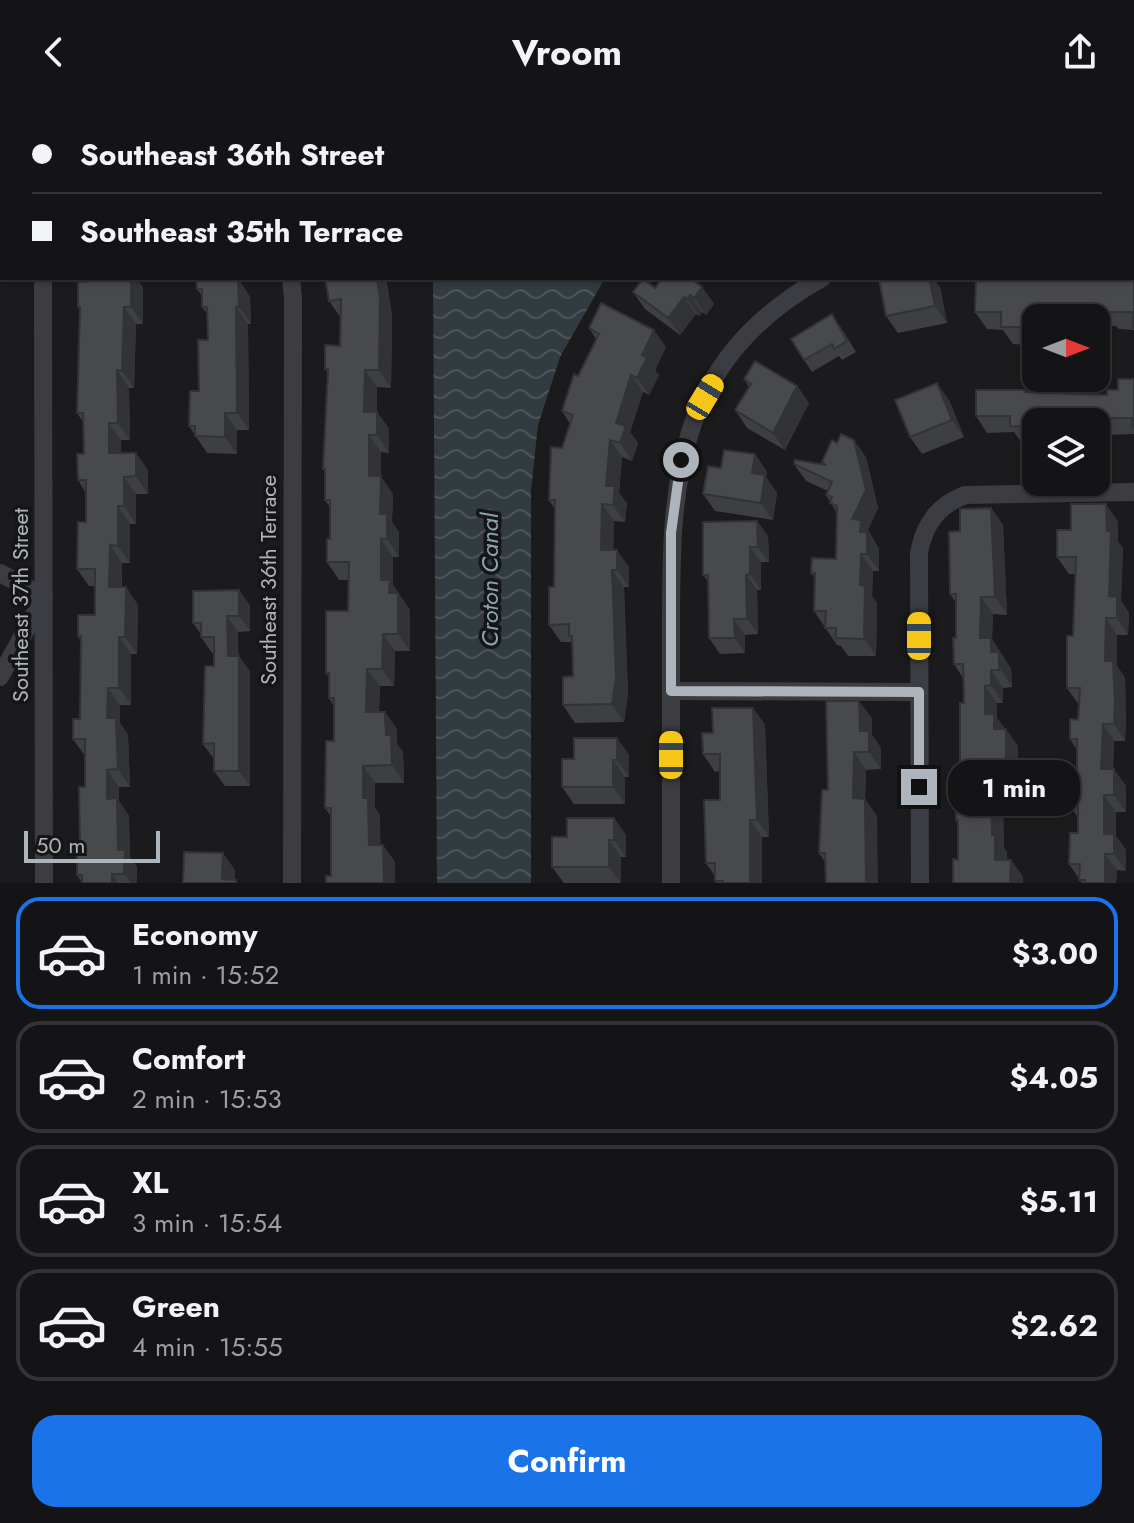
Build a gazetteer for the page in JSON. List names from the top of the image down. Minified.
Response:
{"streets":{"street":["Southeast 36th Terrace","Southeast 37th Street"]},"water":["Croton Canal"],"scale_bar":"50 m","north":"right","page":{"header":"Vroom","banner":["Southeast 36th Street","Southeast 35th Terrace"],"bubble":"1 min","scale":"50 m","list":[{"name":"Economy","note":"1 min · 15:52","value":"$3.00"},{"name":"Comfort","note":"2 min · 15:53","value":"$4.05"},{"name":"XL","note":"3 min · 15:54","value":"$5.11"},{"name":"Green","note":"4 min · 15:55","value":"$2.62"}],"buttons":"Confirm"}}
